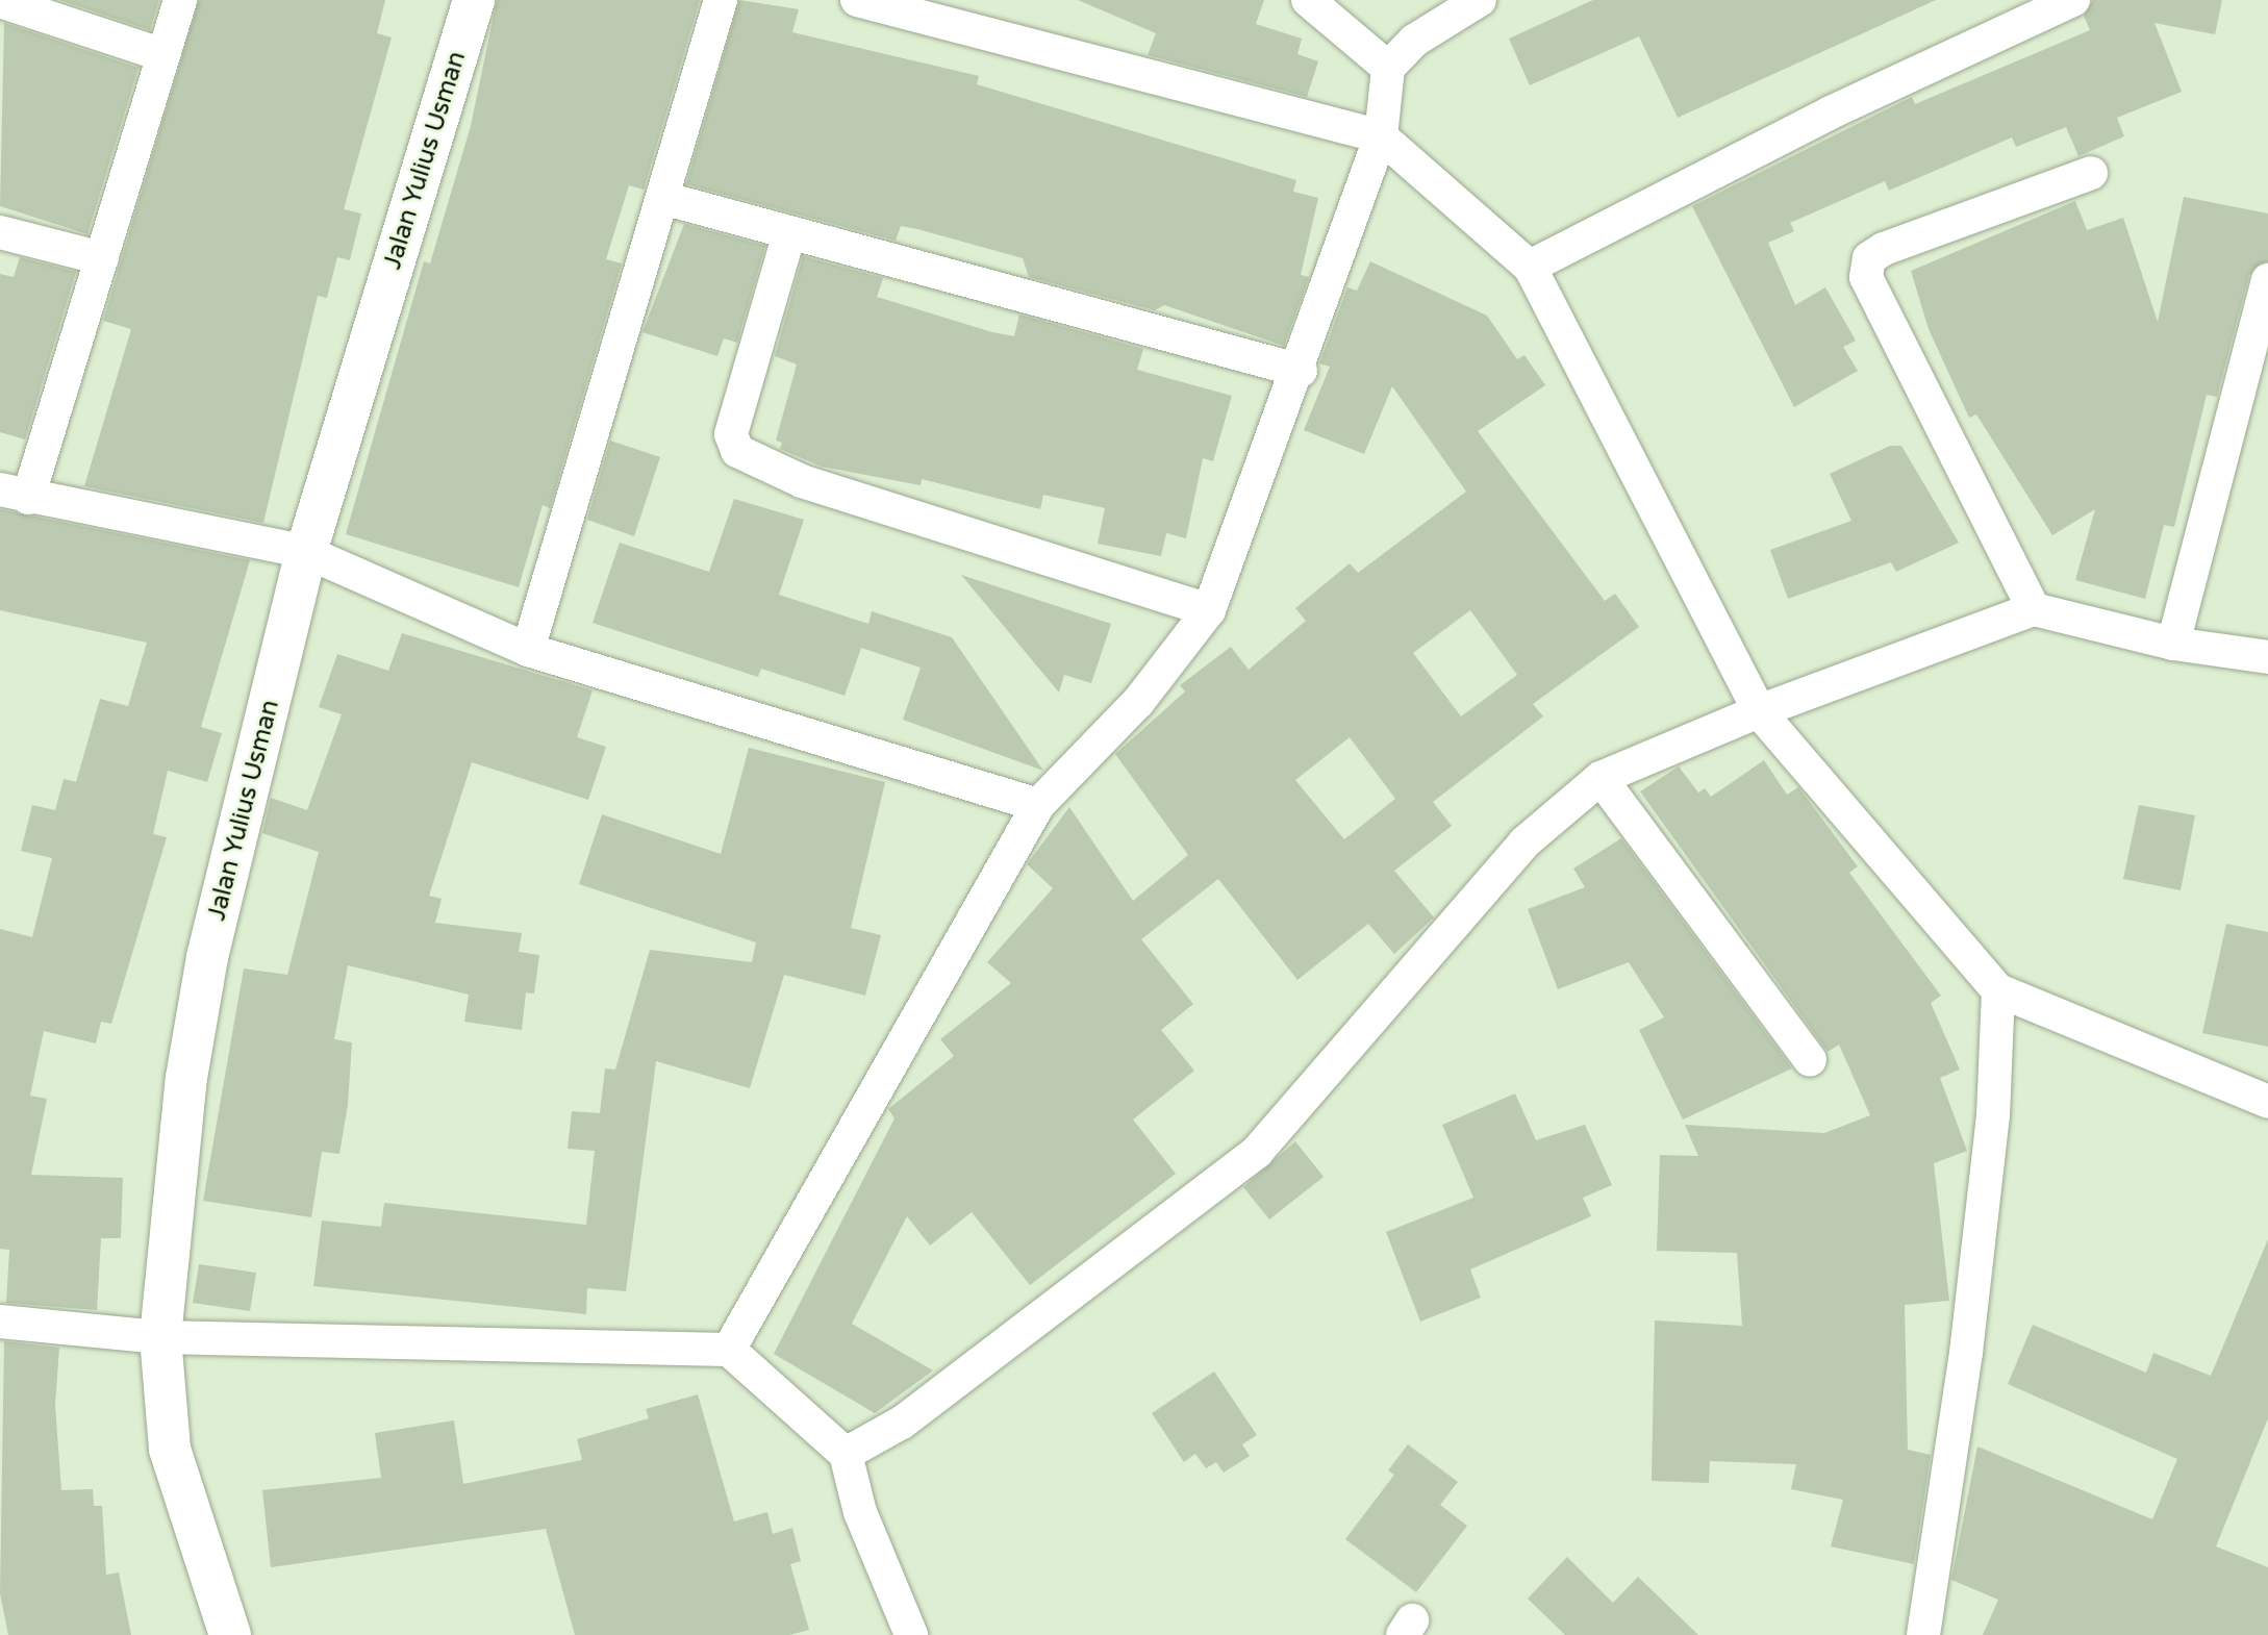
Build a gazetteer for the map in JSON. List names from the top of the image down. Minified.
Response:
{"streets":{"street":["Jalan Yulius Usman"]}}
